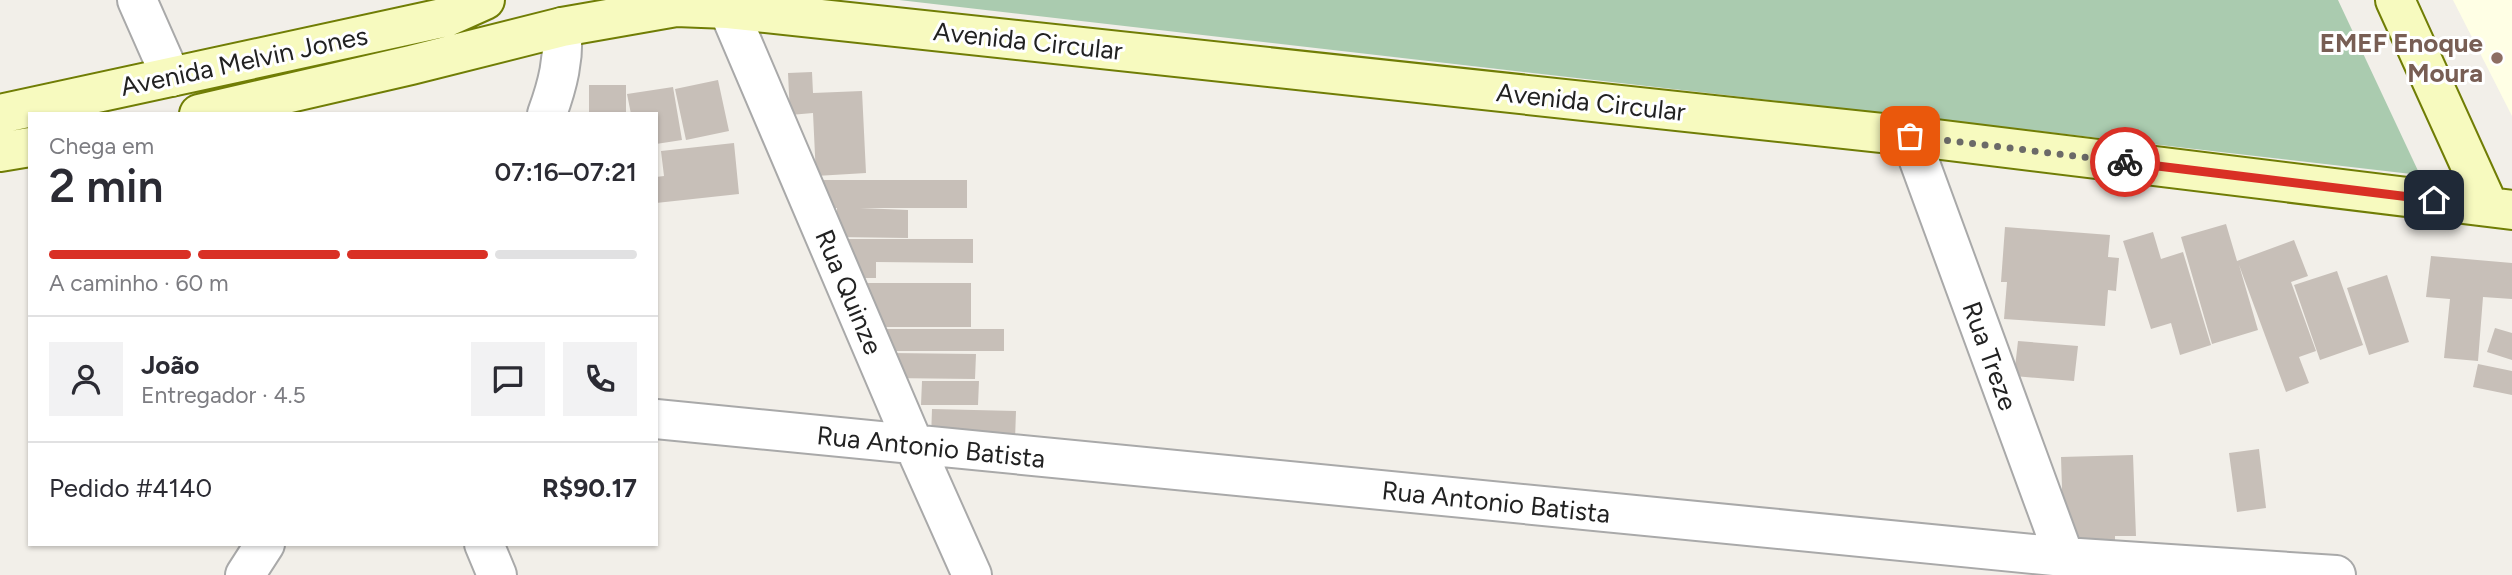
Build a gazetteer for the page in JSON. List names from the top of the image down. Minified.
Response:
{"streets":{"main road":["Avenida Circular","Avenida Melvin Jones"],"street":["Rua Quinze","Rua Treze","Rua Antonio Batista"]},"crossings":[["Avenida Circular","Avenida Melvin Jones"],["Avenida Circular","Rua Quinze"],["Avenida Circular","Rua Treze"],["Rua Quinze","Rua Antonio Batista"],["Rua Treze","Rua Antonio Batista"]],"places":["EMEF Enoque Moura"],"page":{"heading":["2 min","Chega em","07:16–07:21"],"panel":["João","Entregador · 4.5","Pedido #4140","R$90.17"],"bar":"A caminho · 60 m"}}
